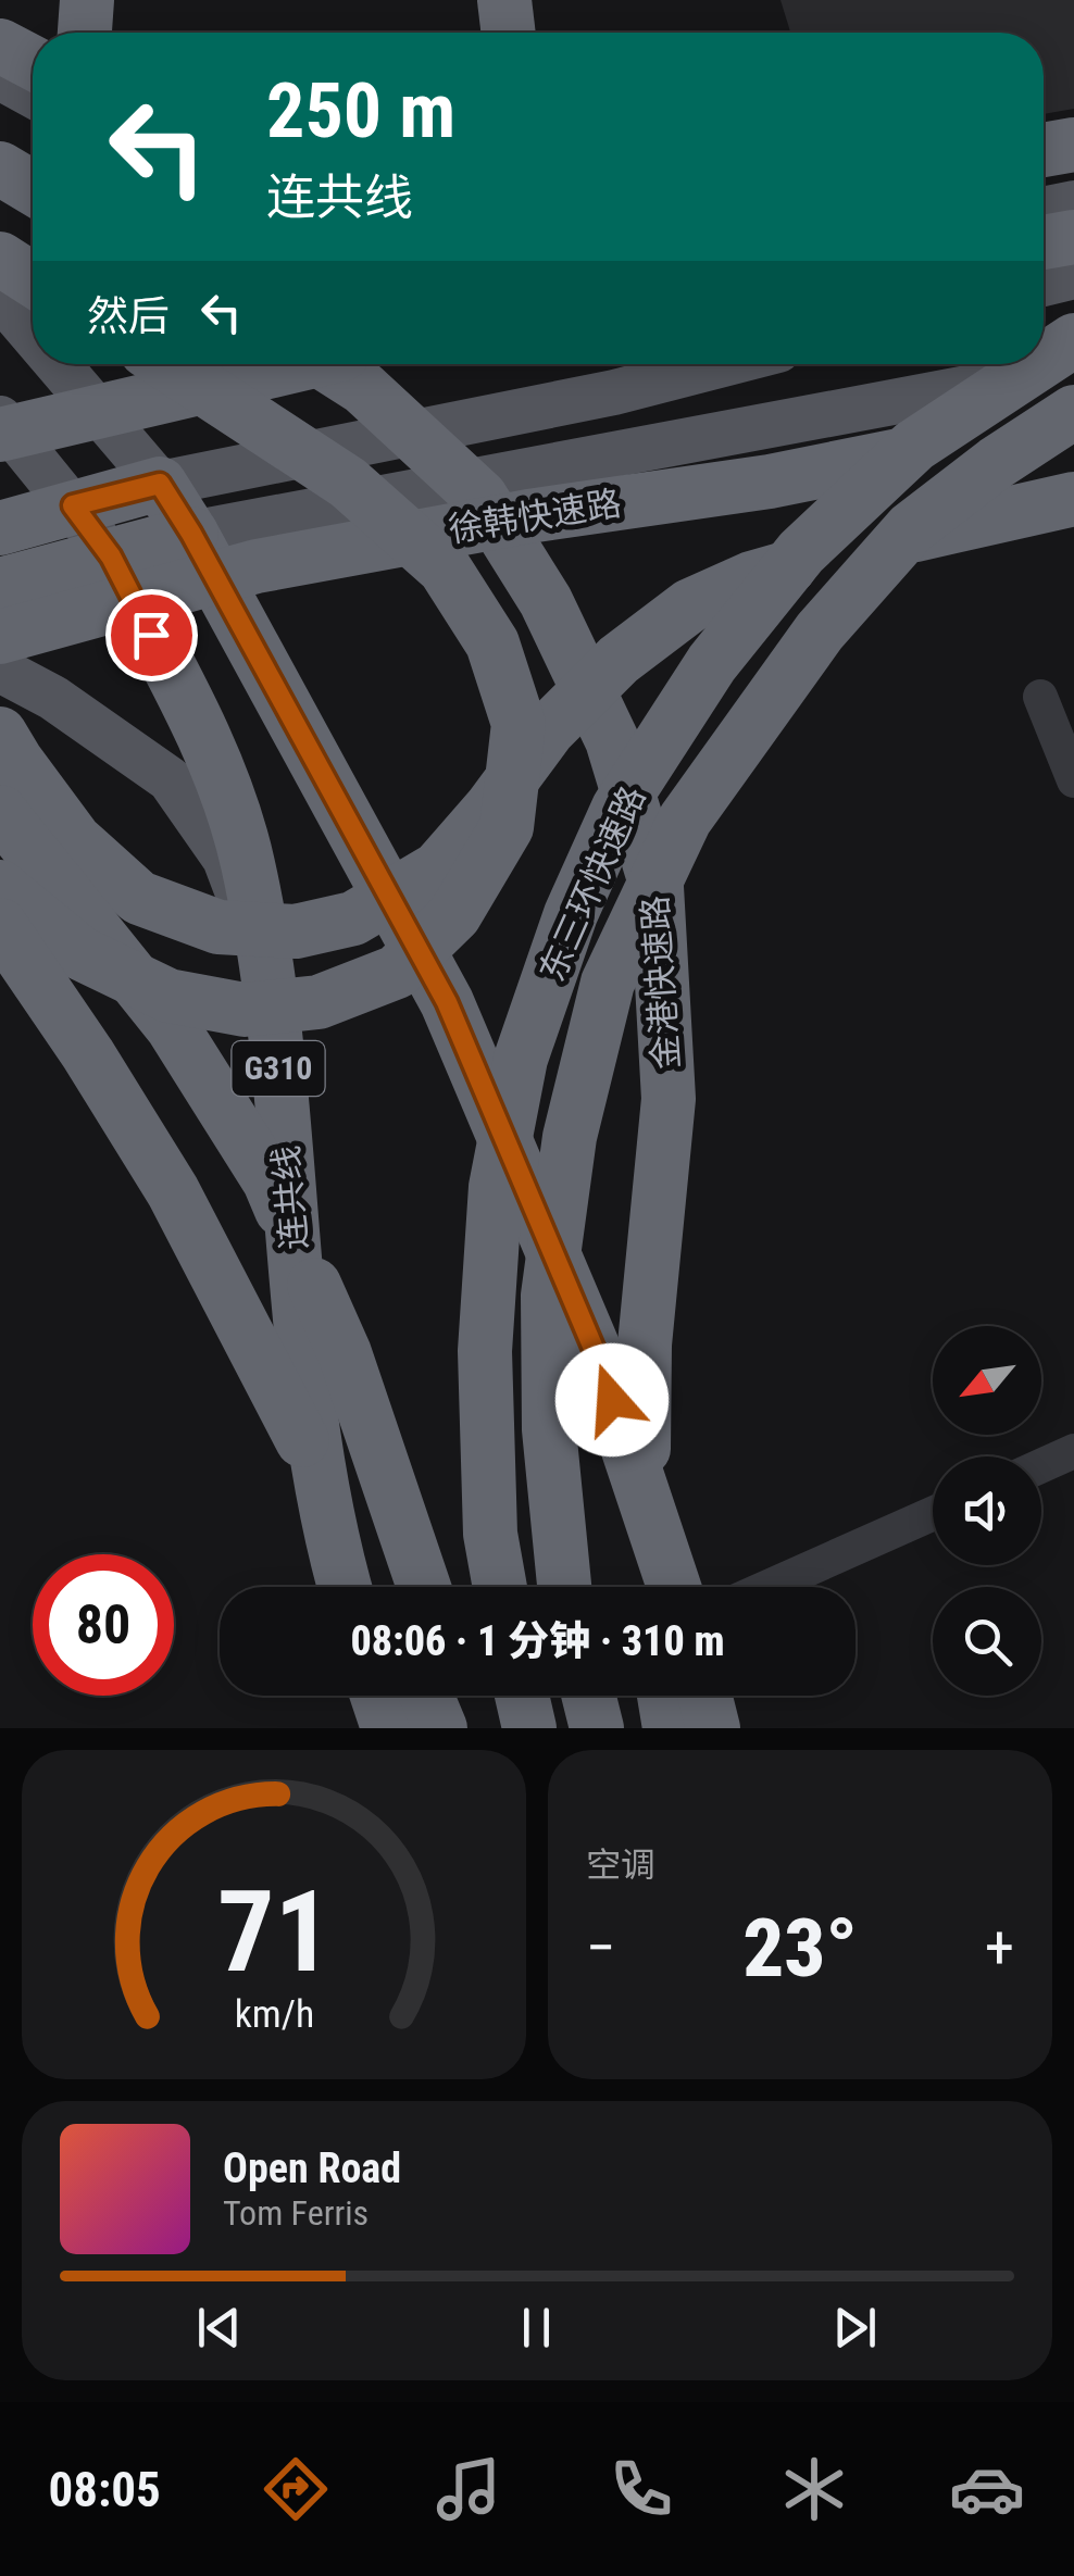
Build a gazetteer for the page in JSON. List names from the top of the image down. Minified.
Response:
{"streets":{"highway":["徐韩快速路","东三环快速路","金港快速路","G310","连共线"]},"crossings":[["G310","连共线"]],"north":"bottom left","page":{"turn":["250 m","连共线"],"then":"然后","limit":"80","trip":"08:06 · 1 分钟 · 310 m","tile":"空调","heat":["−","23°","+"],"song":["Open Road","Tom Ferris"],"tabs":"08:05","gauge":["71","km/h"]}}
